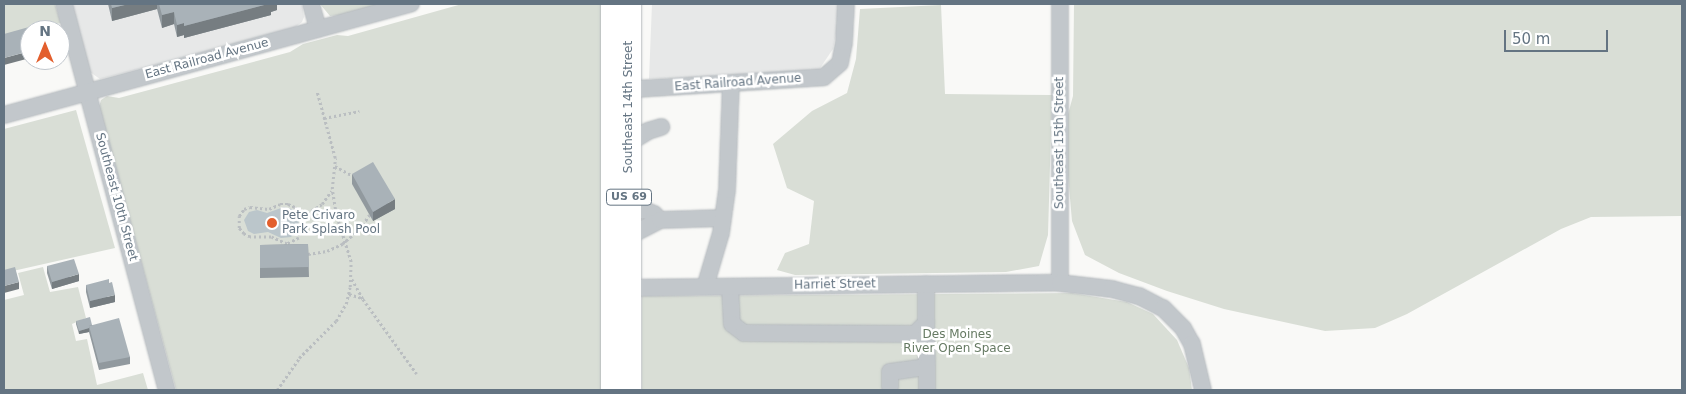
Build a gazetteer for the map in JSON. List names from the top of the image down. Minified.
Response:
{"streets":{"main road":["Southeast 14th Street","US 69"],"street":["East Railroad Avenue","Southeast 15th Street","Southeast 10th Street","Harriet Street"]},"crossings":[["East Railroad Avenue","Southeast 14th Street"],["East Railroad Avenue","Southeast 10th Street"],["Southeast 14th Street","Harriet Street"],["Southeast 15th Street","Harriet Street"]],"parks":["Des Moines River Open Space"],"places":["Pete Crivaro Park Splash Pool"],"scale_bar":"50 m","north":"top"}
